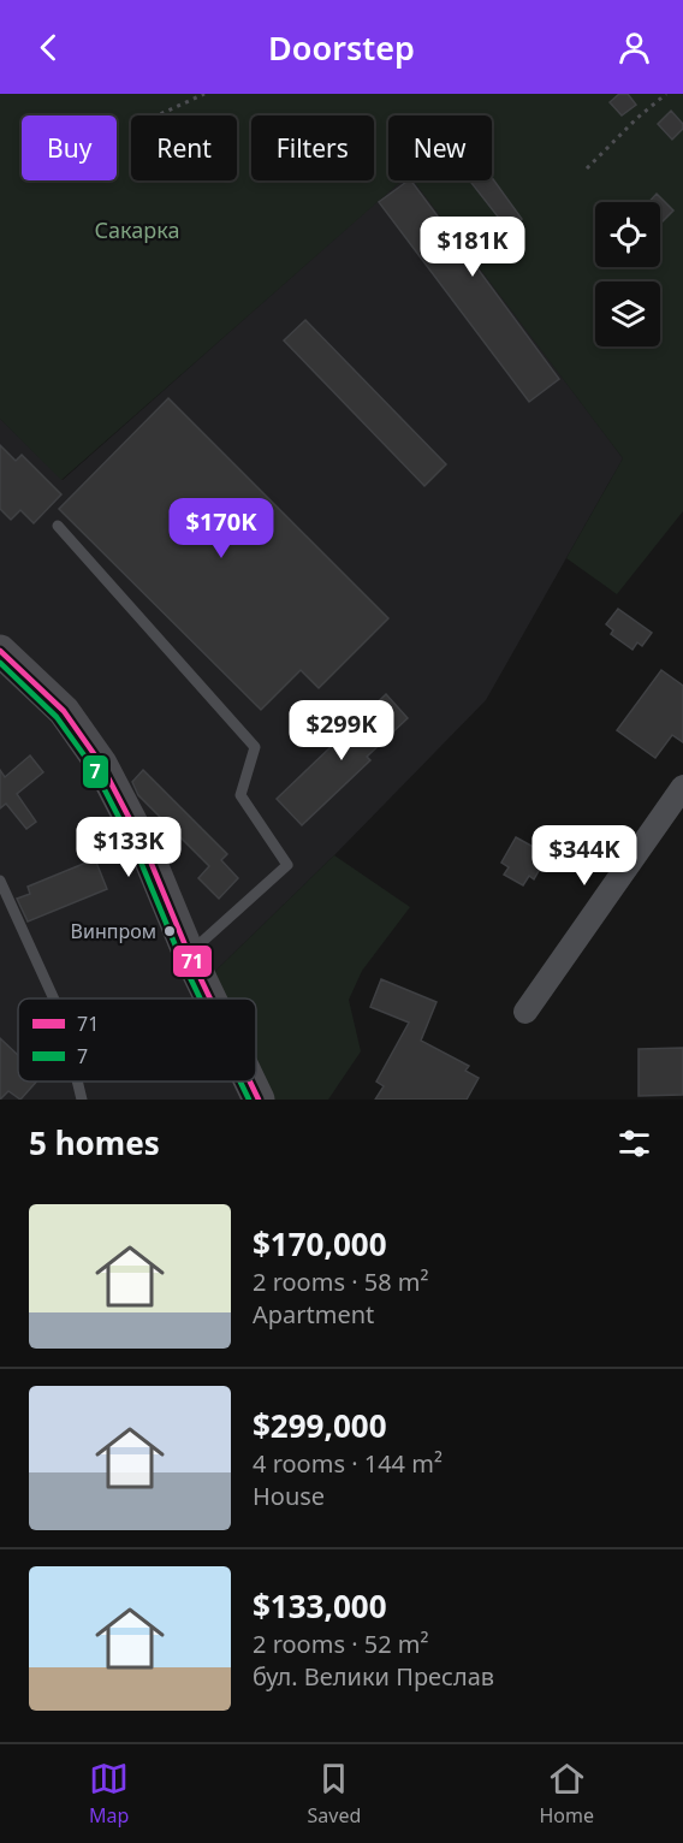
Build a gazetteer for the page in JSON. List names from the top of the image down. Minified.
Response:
{"parks":["Сакарка"],"places":["Винпром"],"lines":["transit line 71","transit line 7"],"legend":["71","7"],"page":{"header":"Doorstep","chip":["Buy","Rent","Filters","New"],"price":["$181K","$170K","$299K","$133K","$344K"],"heading":"5 homes","list":[{"name":"$170,000","note":"2 rooms · 58 m² · Apartment"},{"name":"$299,000","note":"4 rooms · 144 m² · House"},{"name":"$133,000","note":"2 rooms · 52 m² · бул. Велики Преслав"}],"tabs":["Map","Saved","Home"]}}
